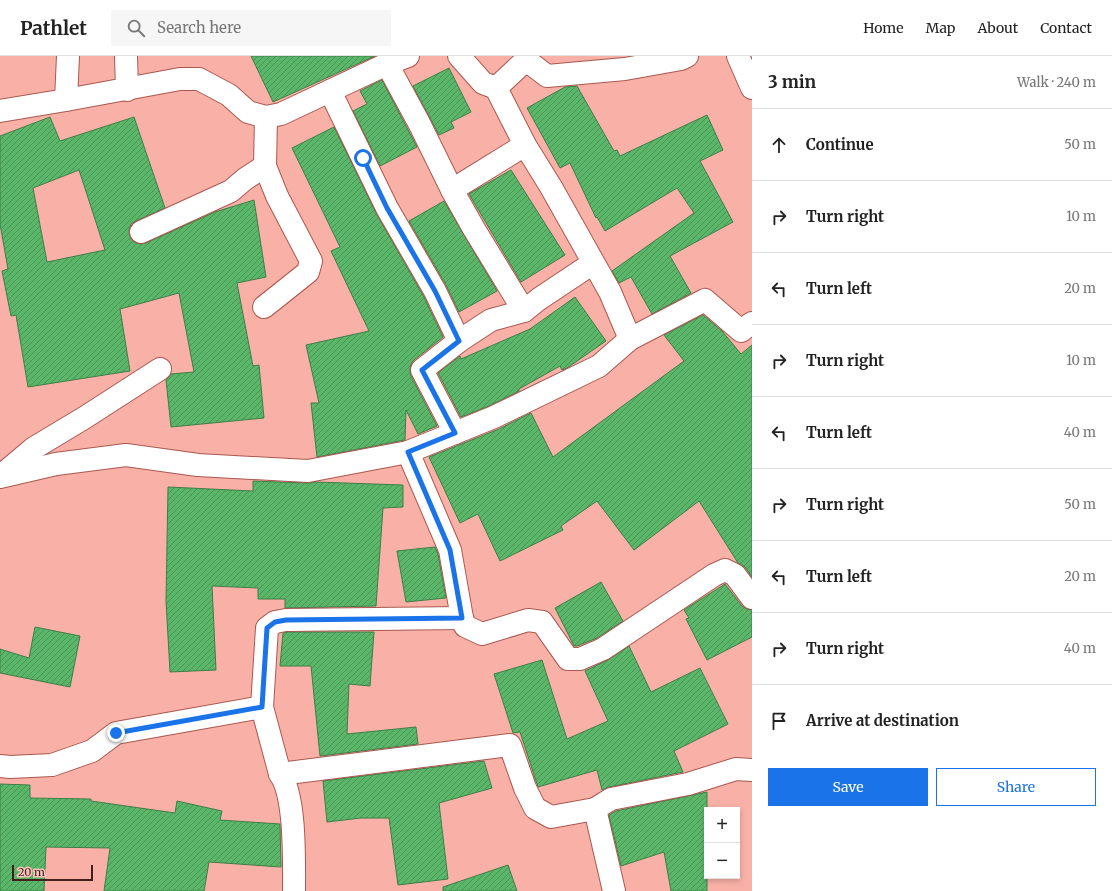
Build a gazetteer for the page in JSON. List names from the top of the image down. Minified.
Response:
{"scale_bar":"20 m","page":{"header":"Pathlet","search":"Search here","nav":["Home","Map","About","Contact"],"heading":["3 min","Walk · 240 m"],"list":[["Continue","50 m"],["Turn right","10 m"],["Turn left","20 m"],["Turn right","10 m"],["Turn left","40 m"],["Turn right","50 m"],["Turn left","20 m"],["Turn right","40 m"],"Arrive at destination"],"buttons":["Save","Share"],"map_buttons":["+","−"],"scale":"20 m"}}
